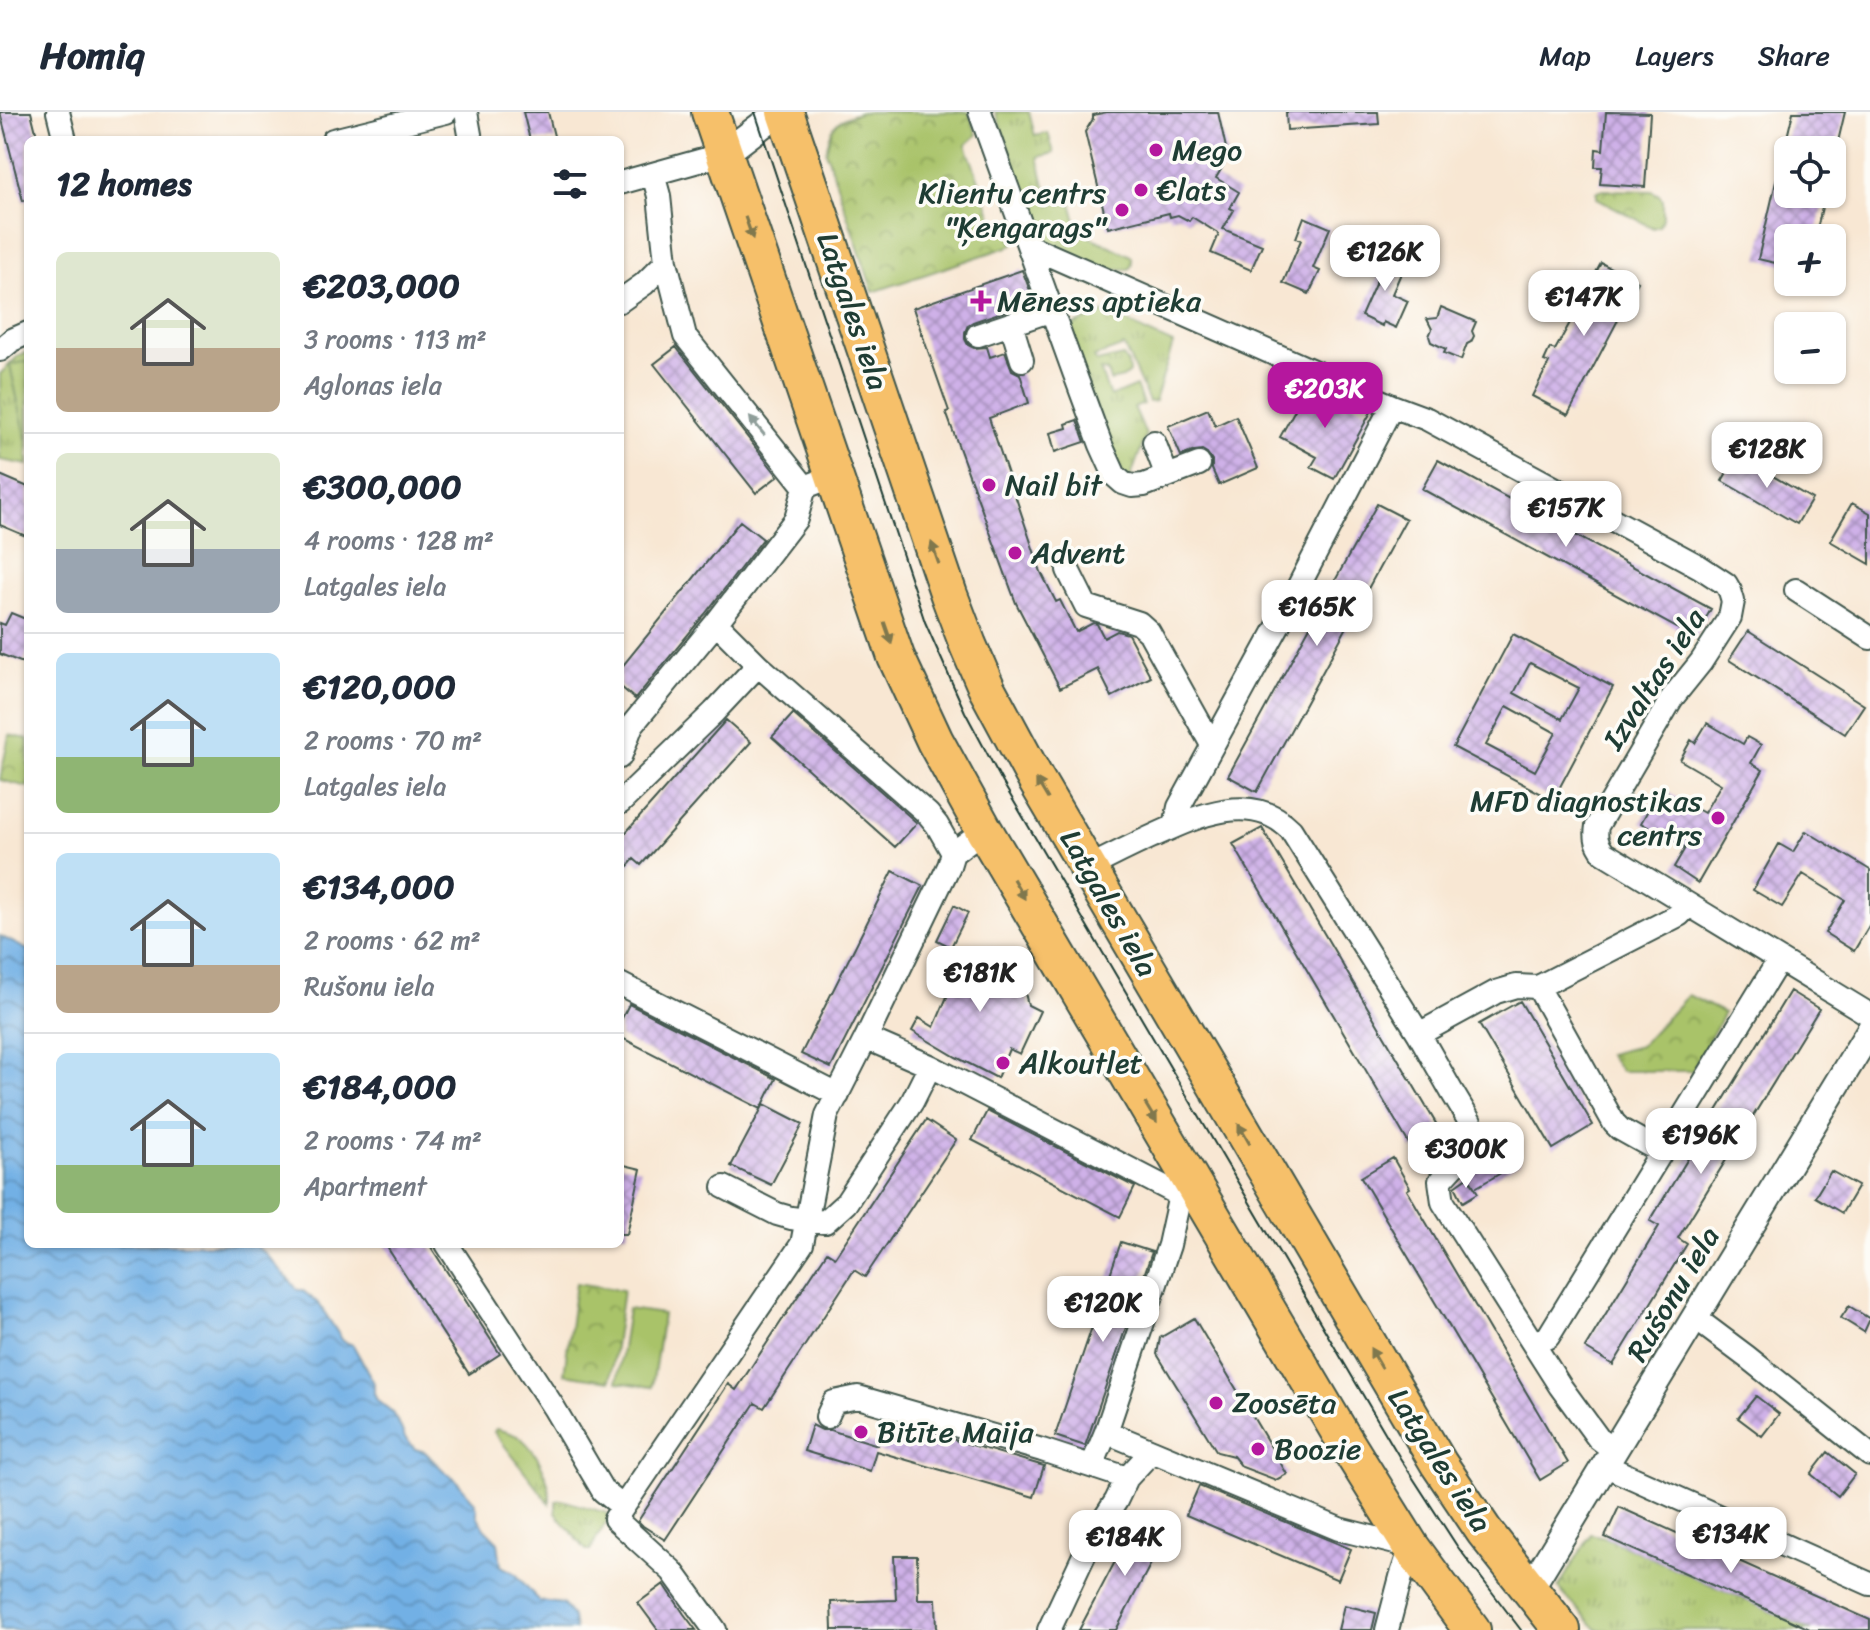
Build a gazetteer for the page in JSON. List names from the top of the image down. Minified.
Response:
{"streets":{"highway":["Latgales iela"],"street":["Izvaltas iela","Rušonu iela"]},"crossings":[["Latgales iela","Rušonu iela"]],"places":{"other":["Mego","€lats","Klientu centrs \"Ķengarags\"","Nail bit","Advent","MFD diagnostikas centrs","Alkoutlet","Zoosēta","Bitīte Maija","Boozie"],"health":["Mēness aptieka"]},"page":{"header":"Homiq","nav":["Map","Layers","Share"],"map_buttons":["+","−"],"heading":"12 homes","price":["€126K","€147K","€203K","€128K","€157K","€165K","€181K","€196K","€300K","€120K","€134K","€184K"],"list":[{"name":"€203,000","note":"3 rooms · 113 m² · Aglonas iela"},{"name":"€300,000","note":"4 rooms · 128 m² · Latgales iela"},{"name":"€120,000","note":"2 rooms · 70 m² · Latgales iela"},{"name":"€134,000","note":"2 rooms · 62 m² · Rušonu iela"},{"name":"€184,000","note":"2 rooms · 74 m² · Apartment"}]}}
